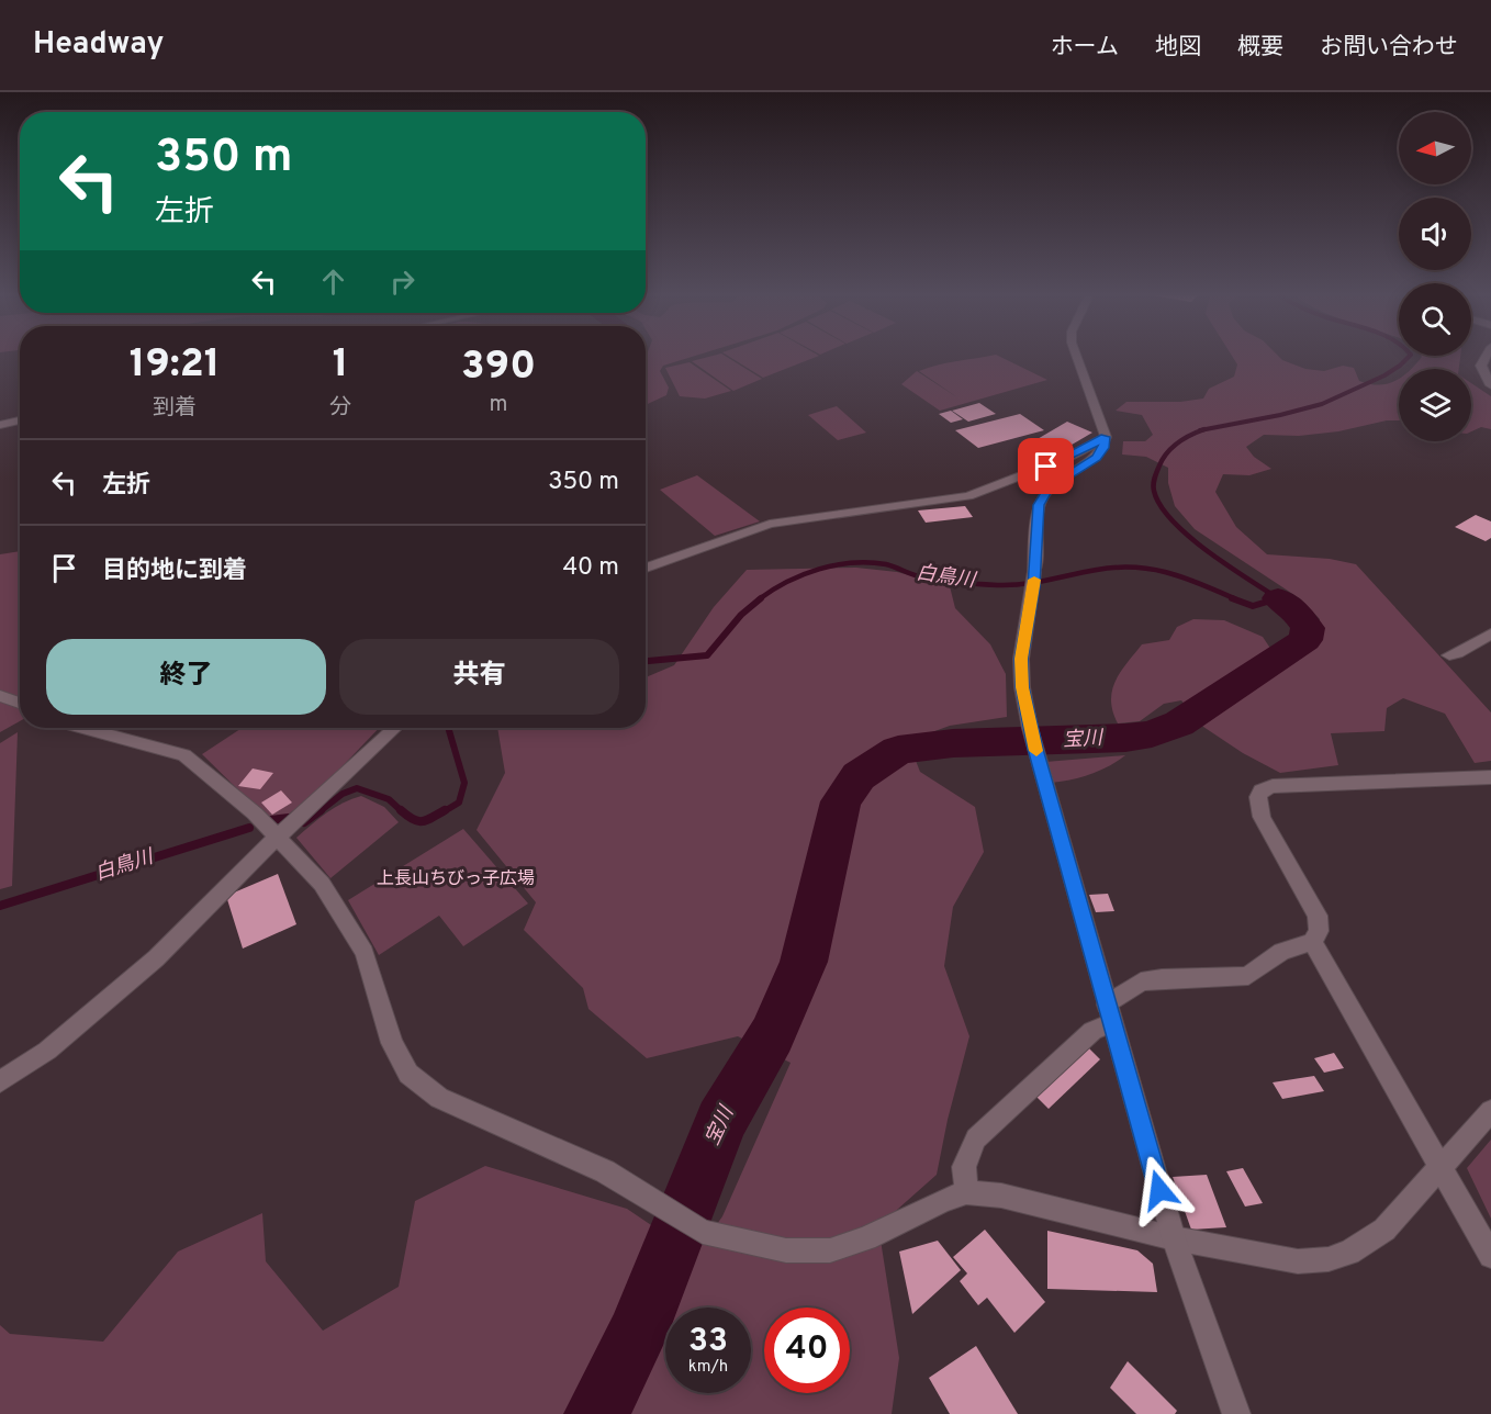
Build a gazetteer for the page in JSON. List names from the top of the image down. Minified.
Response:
{"water":["白鳥川","宝川"],"parks":["上長山ちびっ子広場"],"north":"left","page":{"header":"Headway","nav":["ホーム","地図","概要","お問い合わせ"],"turn":["350 m","左折"],"eta":["19:21","到着","1","分","390","m"],"list":[{"name":"左折","value":"350 m"},{"name":"目的地に到着","value":"40 m"}],"buttons":["終了","共有"],"speed":"33 km/h","limit":"40"}}
